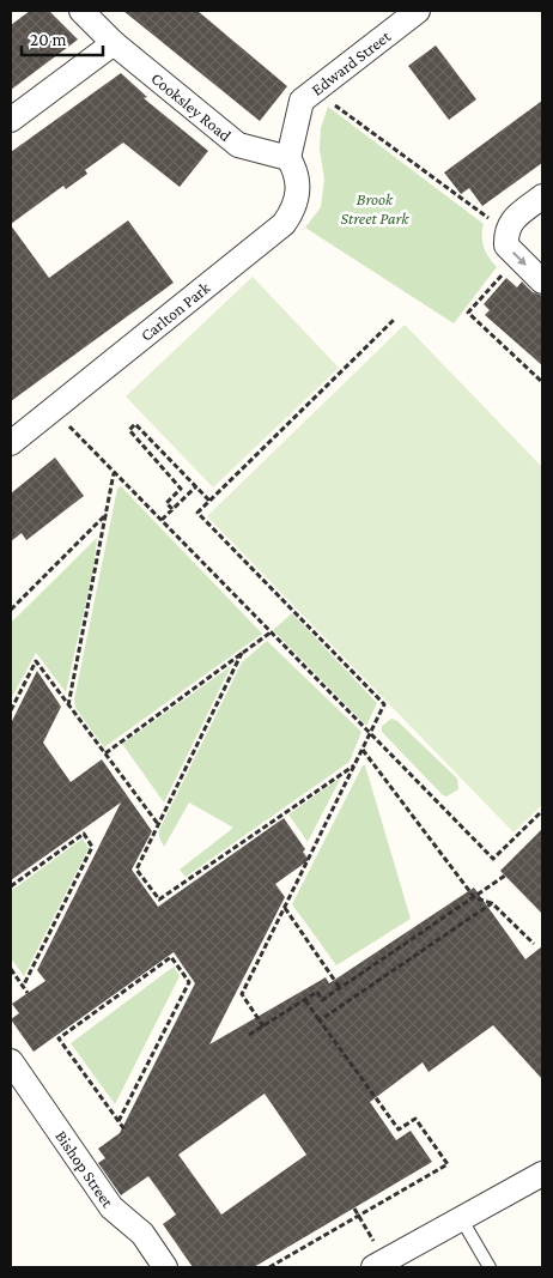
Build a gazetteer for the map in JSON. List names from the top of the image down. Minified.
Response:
{"streets":{"street":["Edward Street","Cooksley Road","Carlton Park","Bishop Street"]},"crossings":[["Edward Street","Cooksley Road"],["Edward Street","Carlton Park"],["Cooksley Road","Carlton Park"]],"parks":["Brook Street Park"],"scale_bar":"20 m"}
